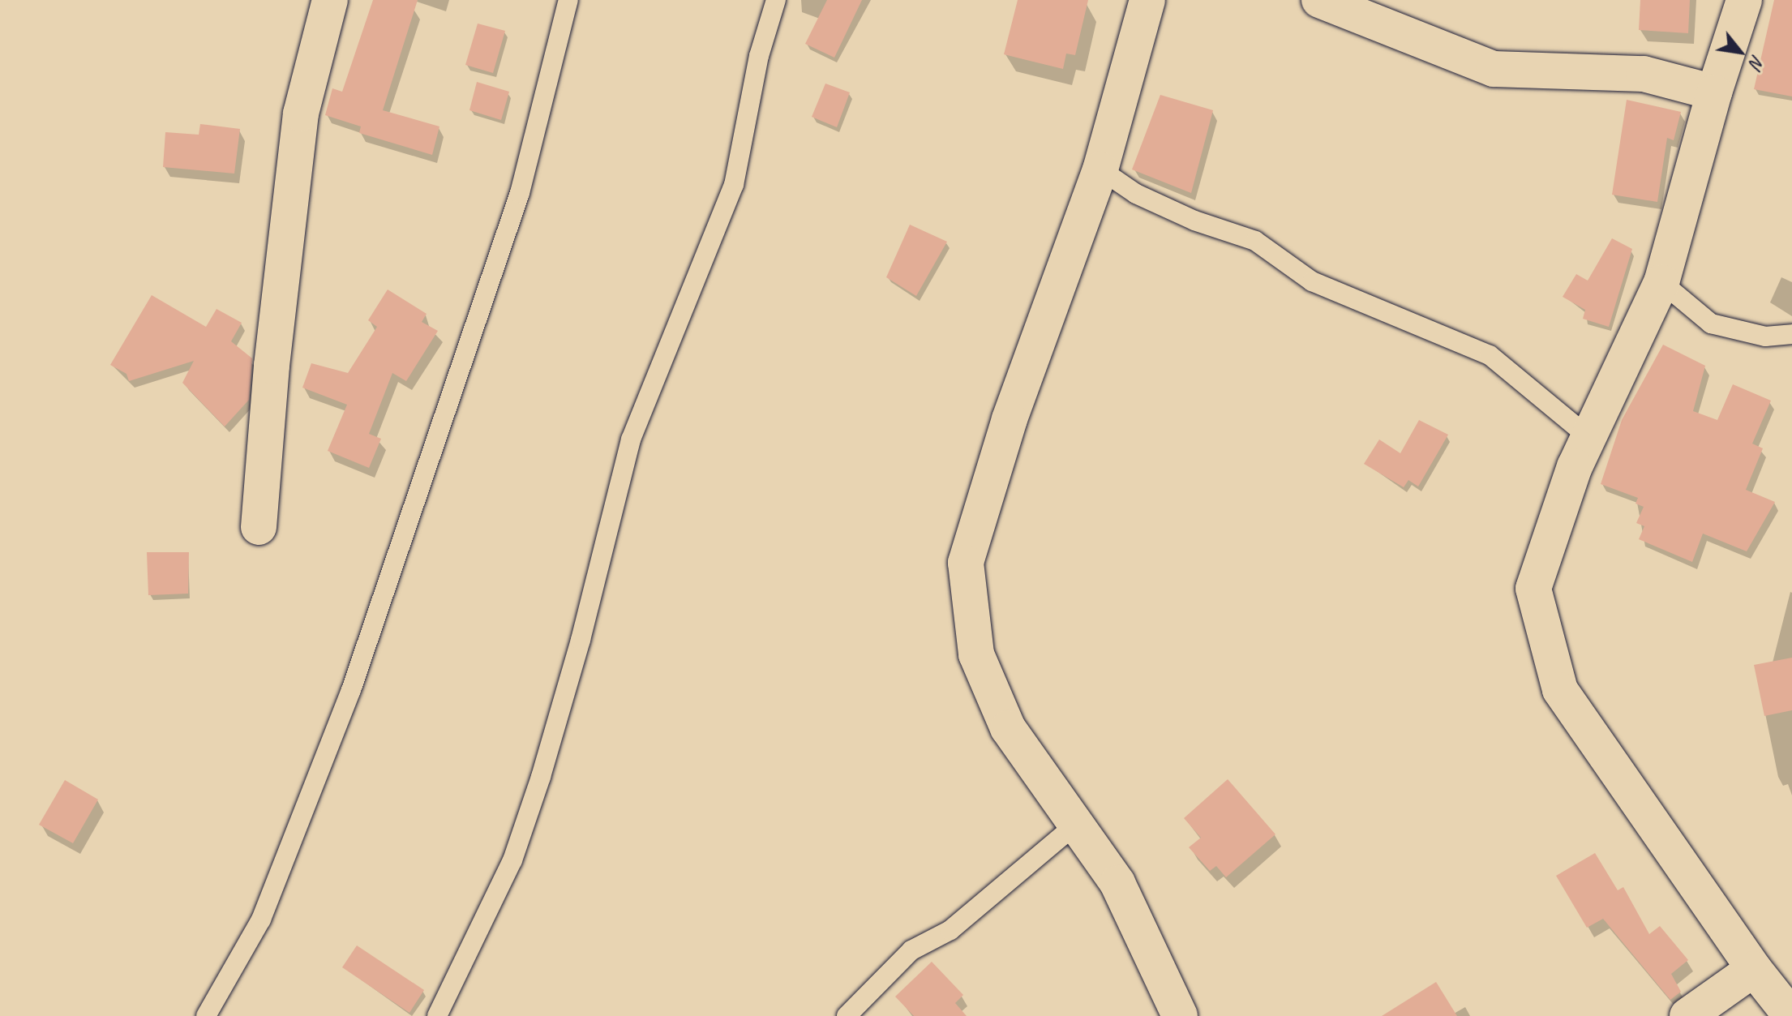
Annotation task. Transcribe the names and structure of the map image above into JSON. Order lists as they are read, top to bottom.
{
  "north": "bottom right"
}
